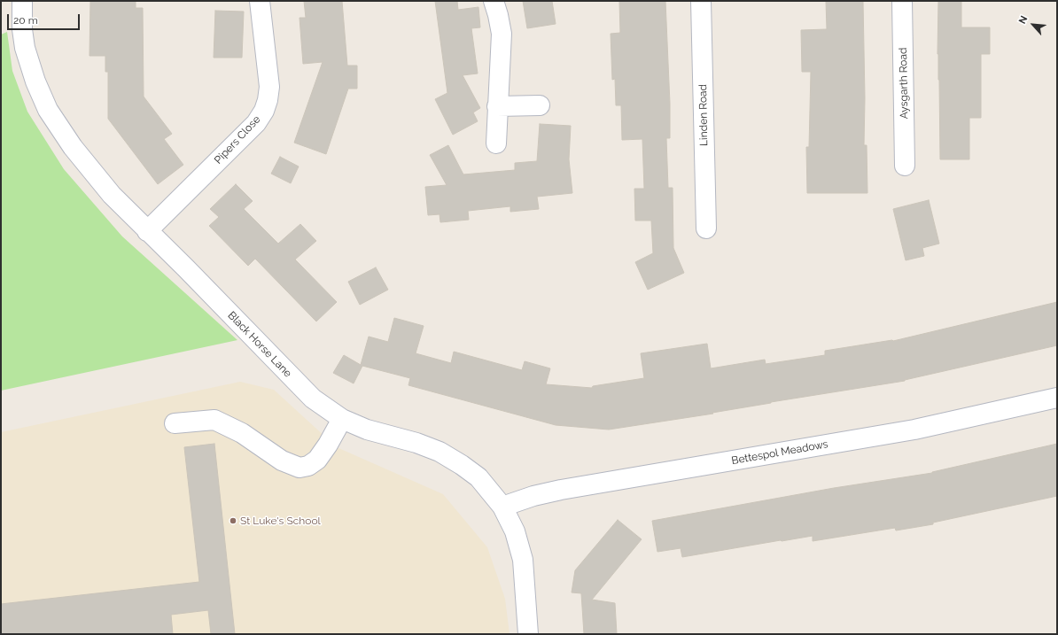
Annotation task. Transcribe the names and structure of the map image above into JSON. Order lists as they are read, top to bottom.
{
  "streets": {
    "street": [
      "Aysgarth Road",
      "Linden Road",
      "Pipers Close",
      "Black Horse Lane",
      "Bettespol Meadows"
    ]
  },
  "crossings": [
    ["Pipers Close", "Black Horse Lane"],
    ["Black Horse Lane", "Bettespol Meadows"]
  ],
  "places": ["St Luke's School"],
  "scale_bar": "20 m",
  "north": "top left"
}
